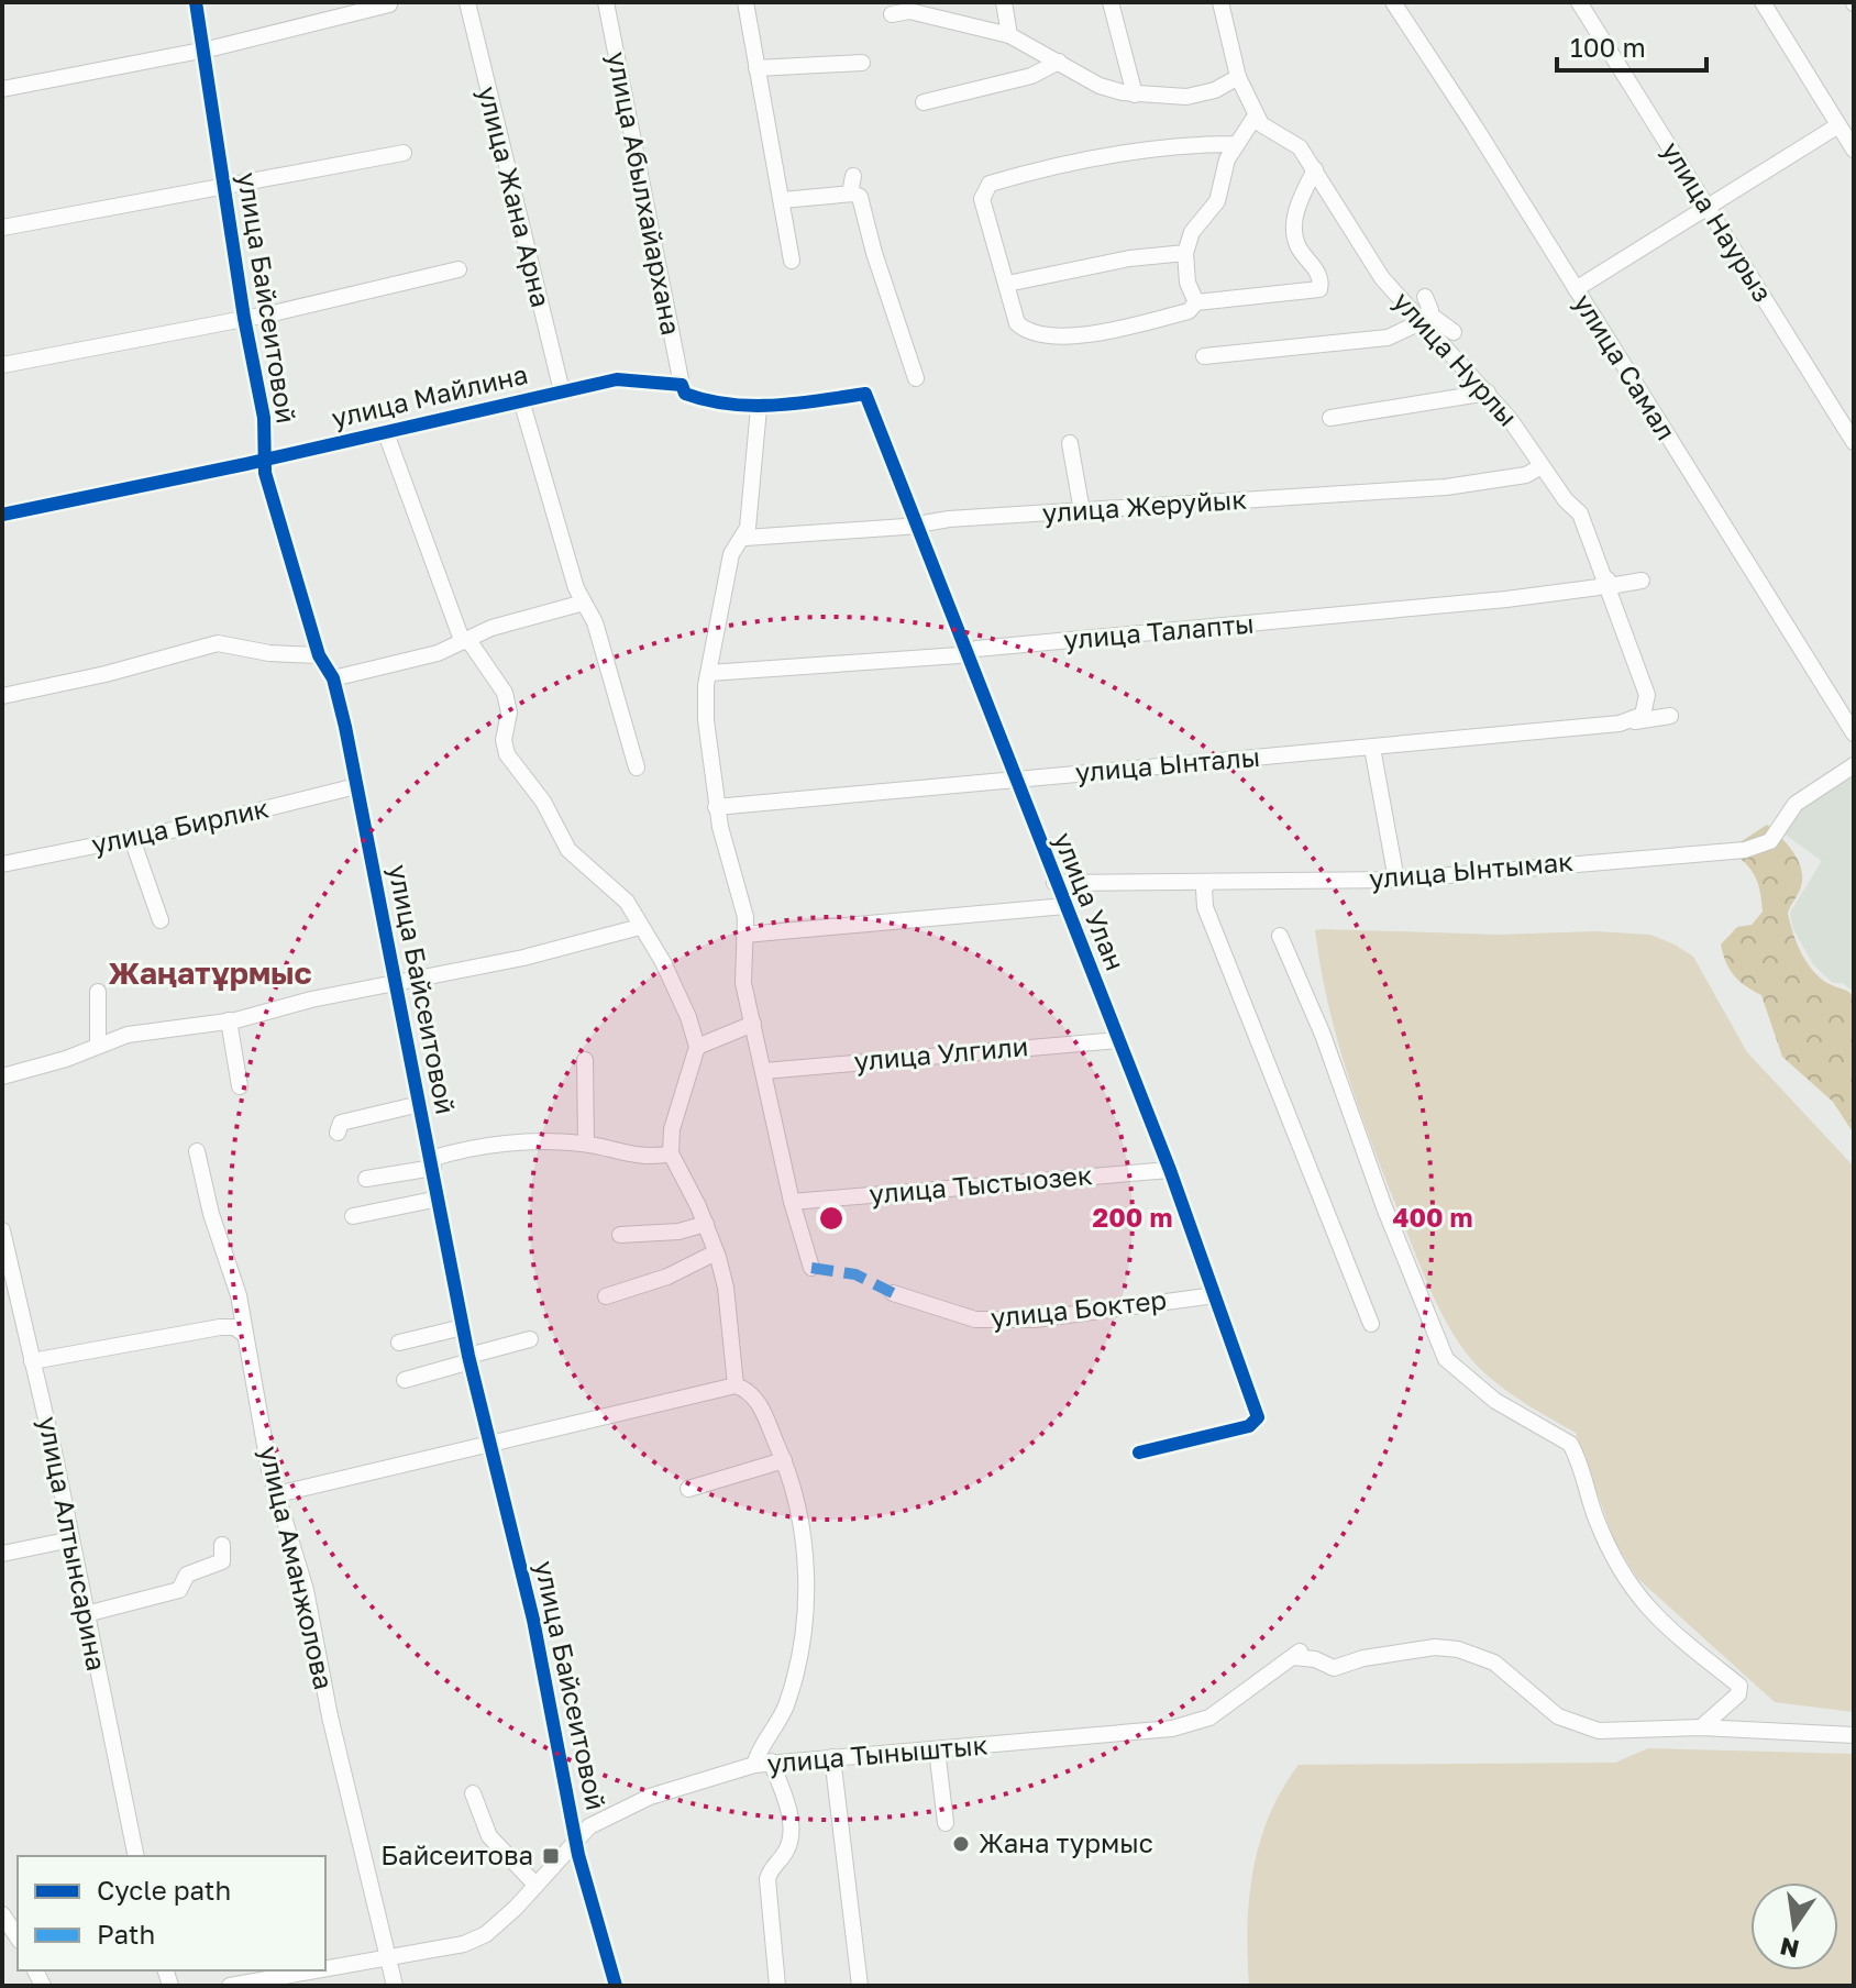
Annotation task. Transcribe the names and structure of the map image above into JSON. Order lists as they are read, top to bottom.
{
  "streets": {
    "street": [
      "улица Абылхайархана",
      "улица Жана Арна",
      "улица Наурыз",
      "улица Байсеитовой",
      "улица Нурлы",
      "улица Самал",
      "улица Майлина",
      "улица Жеруйык",
      "улица Талапты",
      "улица Ынталы",
      "улица Бирлик",
      "улица Ынтымак",
      "улица Улан",
      "улица Улгили",
      "улица Тыстыозек",
      "улица Боктер",
      "улица Алтынсарина",
      "улица Аманжолова",
      "улица Тыныштык"
    ]
  },
  "crossings": [
    ["улица Абылхайархана", "улица Майлина"],
    ["улица Жана Арна", "улица Майлина"],
    ["улица Байсеитовой", "улица Майлина"],
    ["улица Байсеитовой", "улица Бирлик"],
    ["улица Байсеитовой", "улица Тыныштык"],
    ["улица Нурлы", "улица Жеруйык"],
    ["улица Нурлы", "улица Талапты"],
    ["улица Нурлы", "улица Ынталы"],
    ["улица Майлина", "улица Улан"],
    ["улица Жеруйык", "улица Улан"],
    ["улица Талапты", "улица Улан"],
    ["улица Ынталы", "улица Улан"],
    ["улица Ынтымак", "улица Улан"],
    ["улица Улан", "улица Улгили"],
    ["улица Улан", "улица Тыстыозек"],
    ["улица Улан", "улица Боктер"],
    ["улица Аманжолова", "улица Тыныштык"]
  ],
  "districts": ["Жаңатұрмыс"],
  "places": {
    "other": ["Жана турмыс"],
    "transit": ["Байсеитова"]
  },
  "legend": ["Cycle path", "Path"],
  "scale_bar": "100 m",
  "north": "bottom",
  "rings": ["200 m", "400 m"]
}
